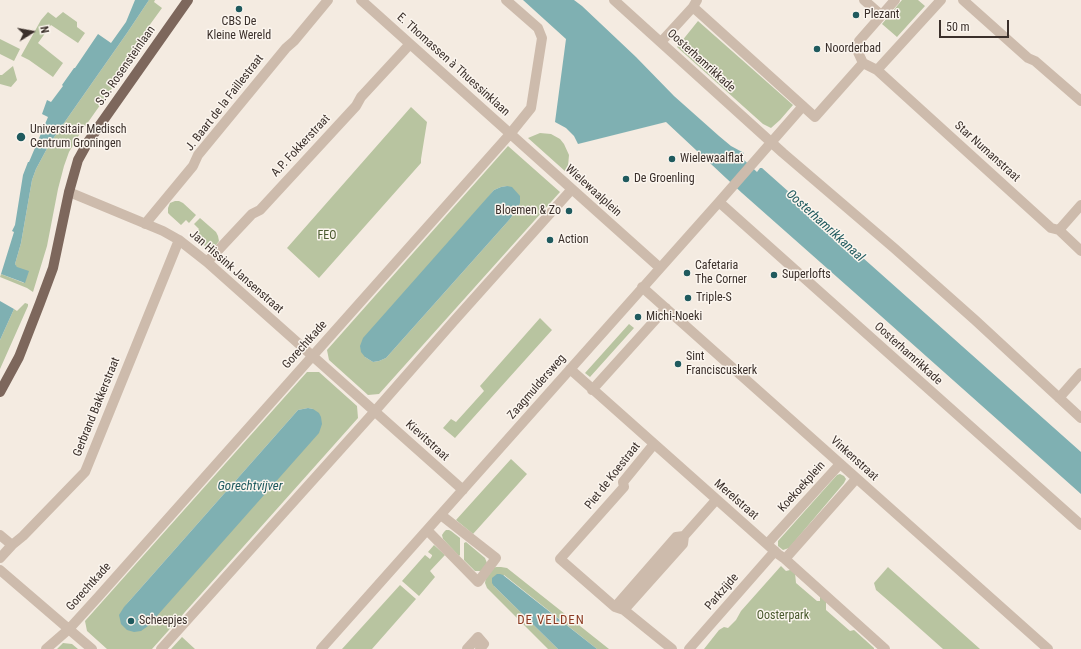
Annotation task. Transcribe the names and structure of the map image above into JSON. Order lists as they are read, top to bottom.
{
  "streets": {
    "main road": ["S.S. Rosensteinlaan"],
    "street": [
      "Oosterhamrikkade",
      "E. Thomassen à Thuessinklaan",
      "J. Baart de la Faillestraat",
      "A.P. Fokkerstraat",
      "Star Numanstraat",
      "Wielewaalplein",
      "Jan Hissink Jansenstraat",
      "Gorechtkade",
      "Zaagmuldersweg",
      "Gerbrand Bakkerstraat",
      "Kievitstraat",
      "Vinkenstraat",
      "Piet de Koestraat",
      "Koekoekplein",
      "Merelstraat",
      "Parkzijde"
    ]
  },
  "crossings": [
    ["Oosterhamrikkade", "Zaagmuldersweg"],
    ["E. Thomassen à Thuessinklaan", "A.P. Fokkerstraat"],
    ["E. Thomassen à Thuessinklaan", "Wielewaalplein"],
    ["E. Thomassen à Thuessinklaan", "Gorechtkade"],
    ["S.S. Rosensteinlaan", "Jan Hissink Jansenstraat"],
    ["J. Baart de la Faillestraat", "Jan Hissink Jansenstraat"],
    ["A.P. Fokkerstraat", "Jan Hissink Jansenstraat"],
    ["Wielewaalplein", "Gorechtkade"],
    ["Wielewaalplein", "Zaagmuldersweg"],
    ["Jan Hissink Jansenstraat", "Gorechtkade"],
    ["Jan Hissink Jansenstraat", "Gerbrand Bakkerstraat"],
    ["Jan Hissink Jansenstraat", "Kievitstraat"],
    ["Zaagmuldersweg", "Kievitstraat"],
    ["Zaagmuldersweg", "Vinkenstraat"],
    ["Zaagmuldersweg", "Merelstraat"],
    ["Vinkenstraat", "Koekoekplein"],
    ["Piet de Koestraat", "Merelstraat"],
    ["Koekoekplein", "Merelstraat"],
    ["Koekoekplein", "Parkzijde"],
    ["Merelstraat", "Parkzijde"]
  ],
  "districts": ["DE VELDEN"],
  "water": ["Oosterhamrikkanaal", "Gorechtvijver"],
  "parks": ["FEO", "Oosterpark"],
  "places": [
    "CBS De Kleine Wereld",
    "Plezant",
    "Noorderbad",
    "Universitair Medisch Centrum Groningen",
    "Wielewaalflat",
    "De Groenling",
    "Bloemen & Zo",
    "Action",
    "Cafetaria The Corner",
    "Superlofts",
    "Triple-S",
    "Michi-Noeki",
    "Sint Franciscuskerk",
    "Scheepjes"
  ],
  "scale_bar": "50 m",
  "north": "right"
}
